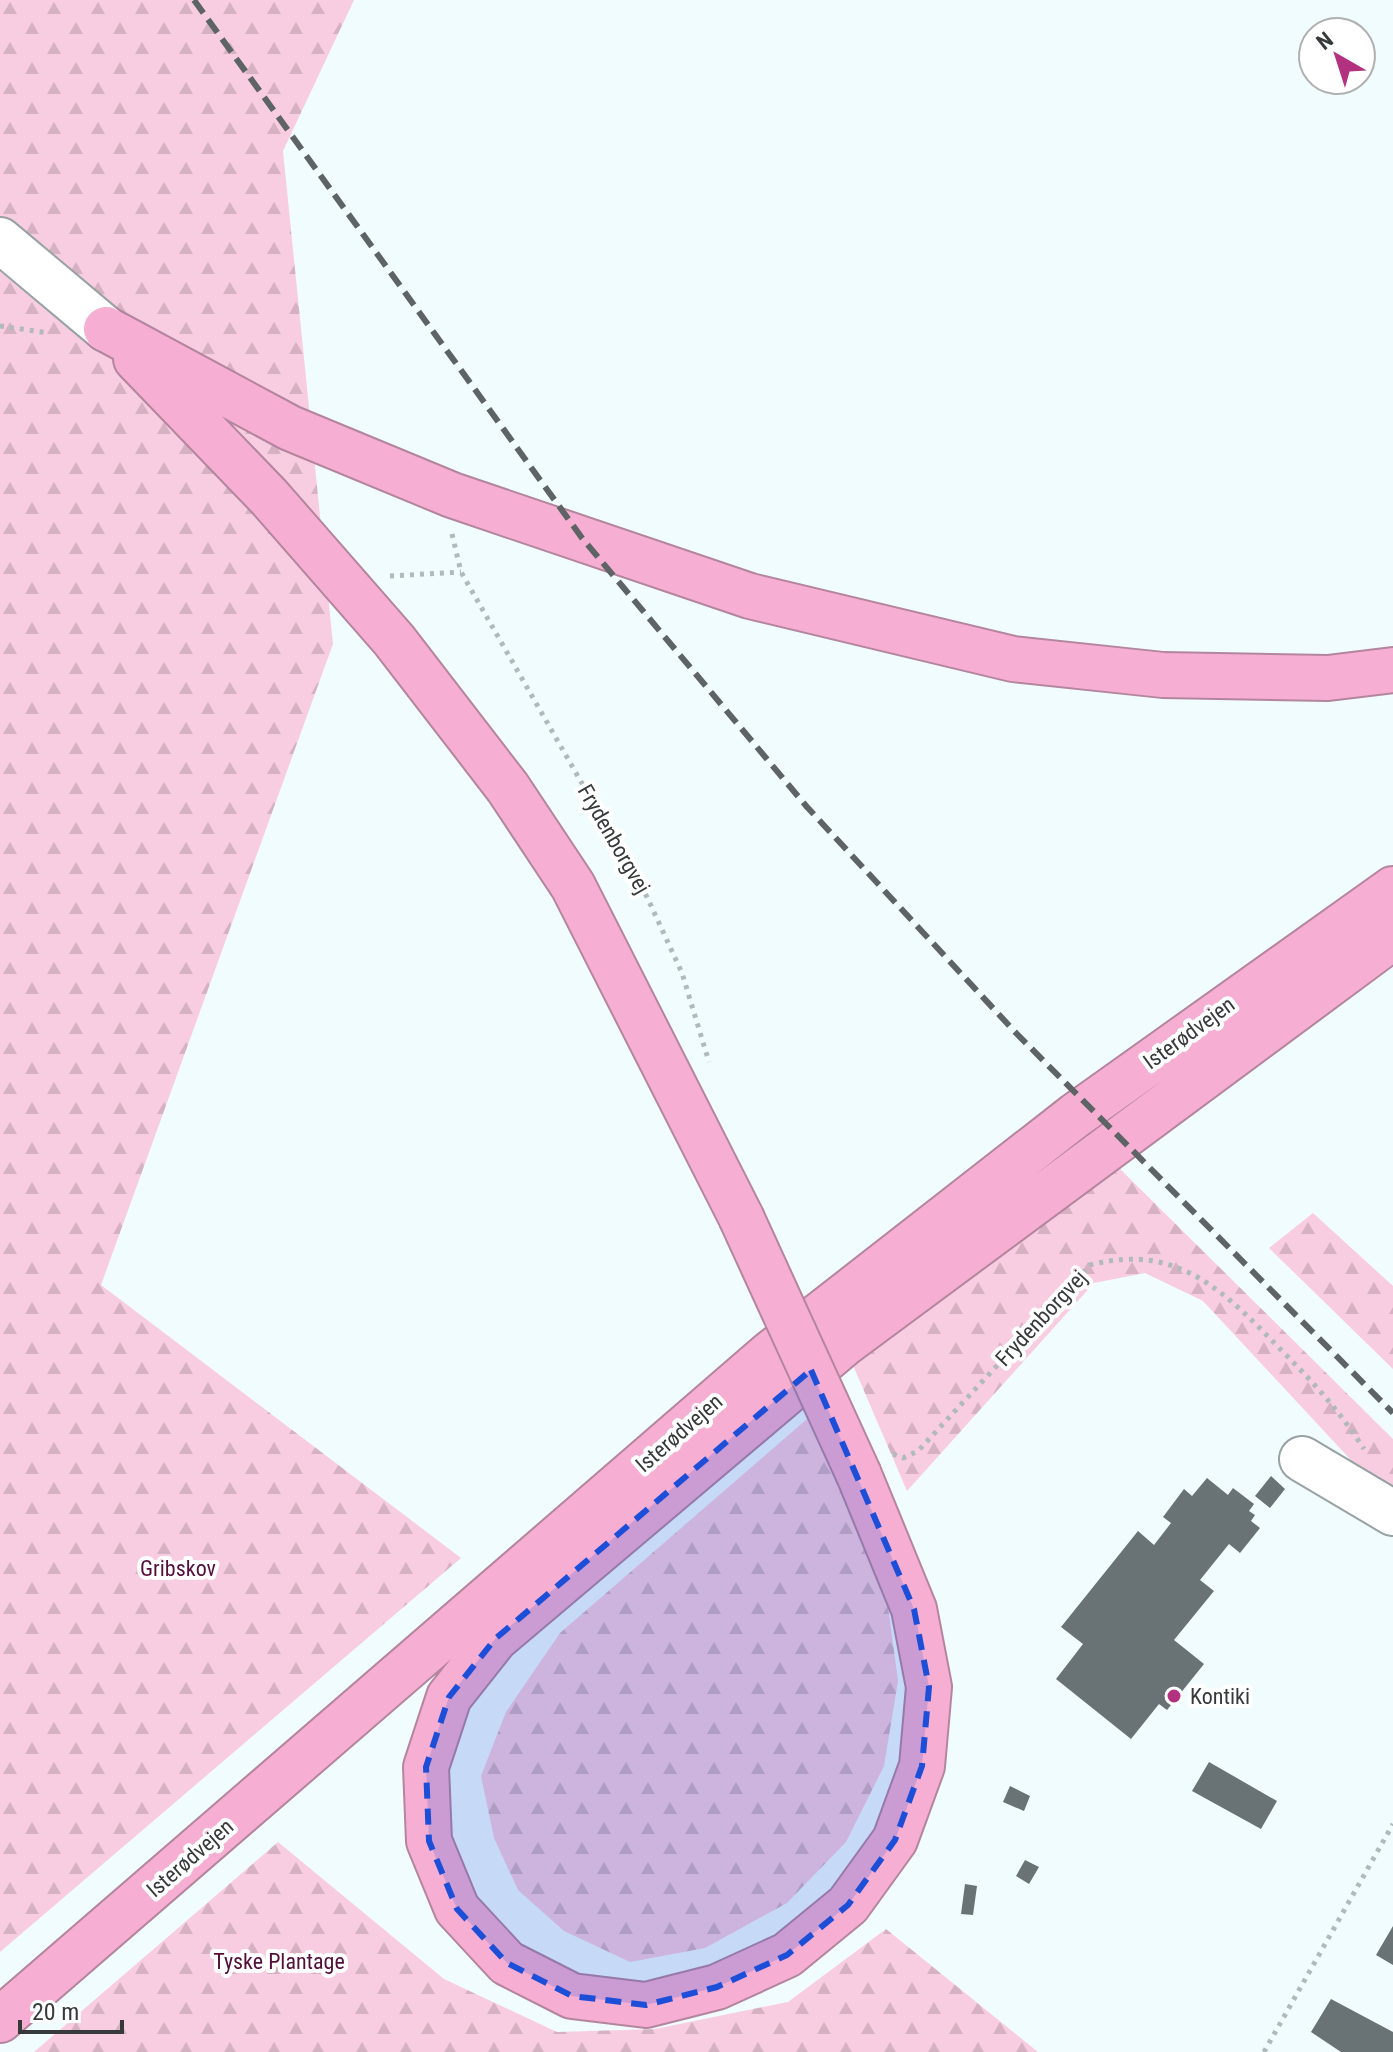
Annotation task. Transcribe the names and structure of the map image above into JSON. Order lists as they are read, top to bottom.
{
  "streets": {
    "highway": ["Isterødvejen"],
    "path": ["Frydenborgvej"]
  },
  "parks": ["Gribskov", "Tyske Plantage"],
  "places": ["Kontiki"],
  "scale_bar": "20 m",
  "north": "top left"
}
